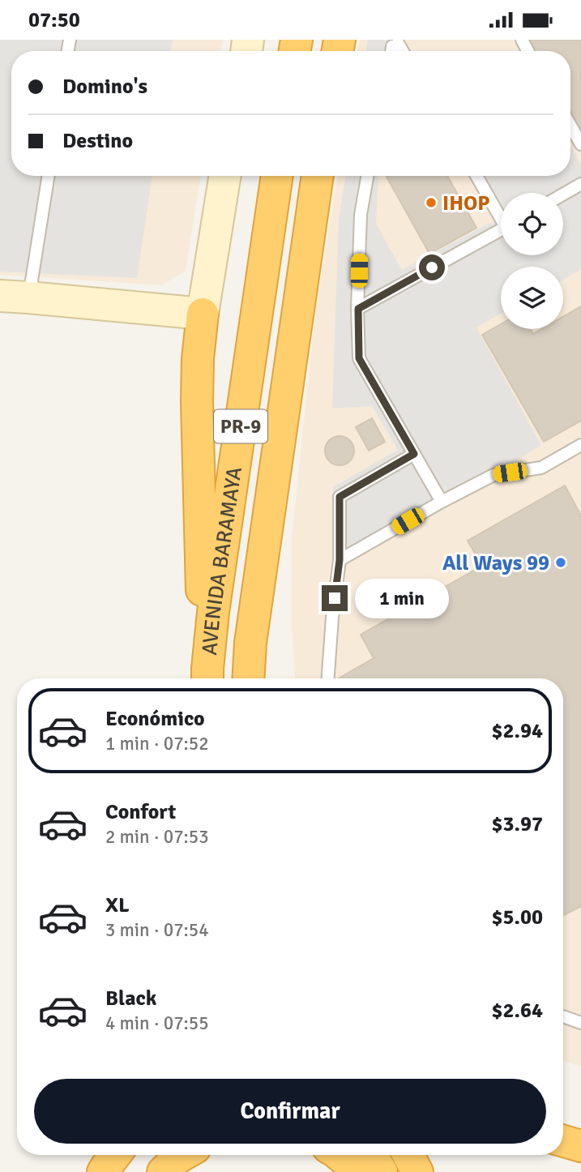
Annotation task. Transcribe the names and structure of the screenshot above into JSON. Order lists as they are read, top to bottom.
{
  "streets": {
    "highway": ["PR-9", "AVENIDA BARAMAYA"]
  },
  "places": ["IHOP", "All Ways 99"],
  "page": {
    "status": "07:50",
    "banner": ["Domino's", "Destino"],
    "bubble": "1 min",
    "list": [
      {
        "name": "Económico",
        "note": "1 min · 07:52",
        "value": "$2.94"
      },
      {
        "name": "Confort",
        "note": "2 min · 07:53",
        "value": "$3.97"
      },
      {
        "name": "XL",
        "note": "3 min · 07:54",
        "value": "$5.00"
      },
      {
        "name": "Black",
        "note": "4 min · 07:55",
        "value": "$2.64"
      }
    ],
    "buttons": "Confirmar"
  }
}
